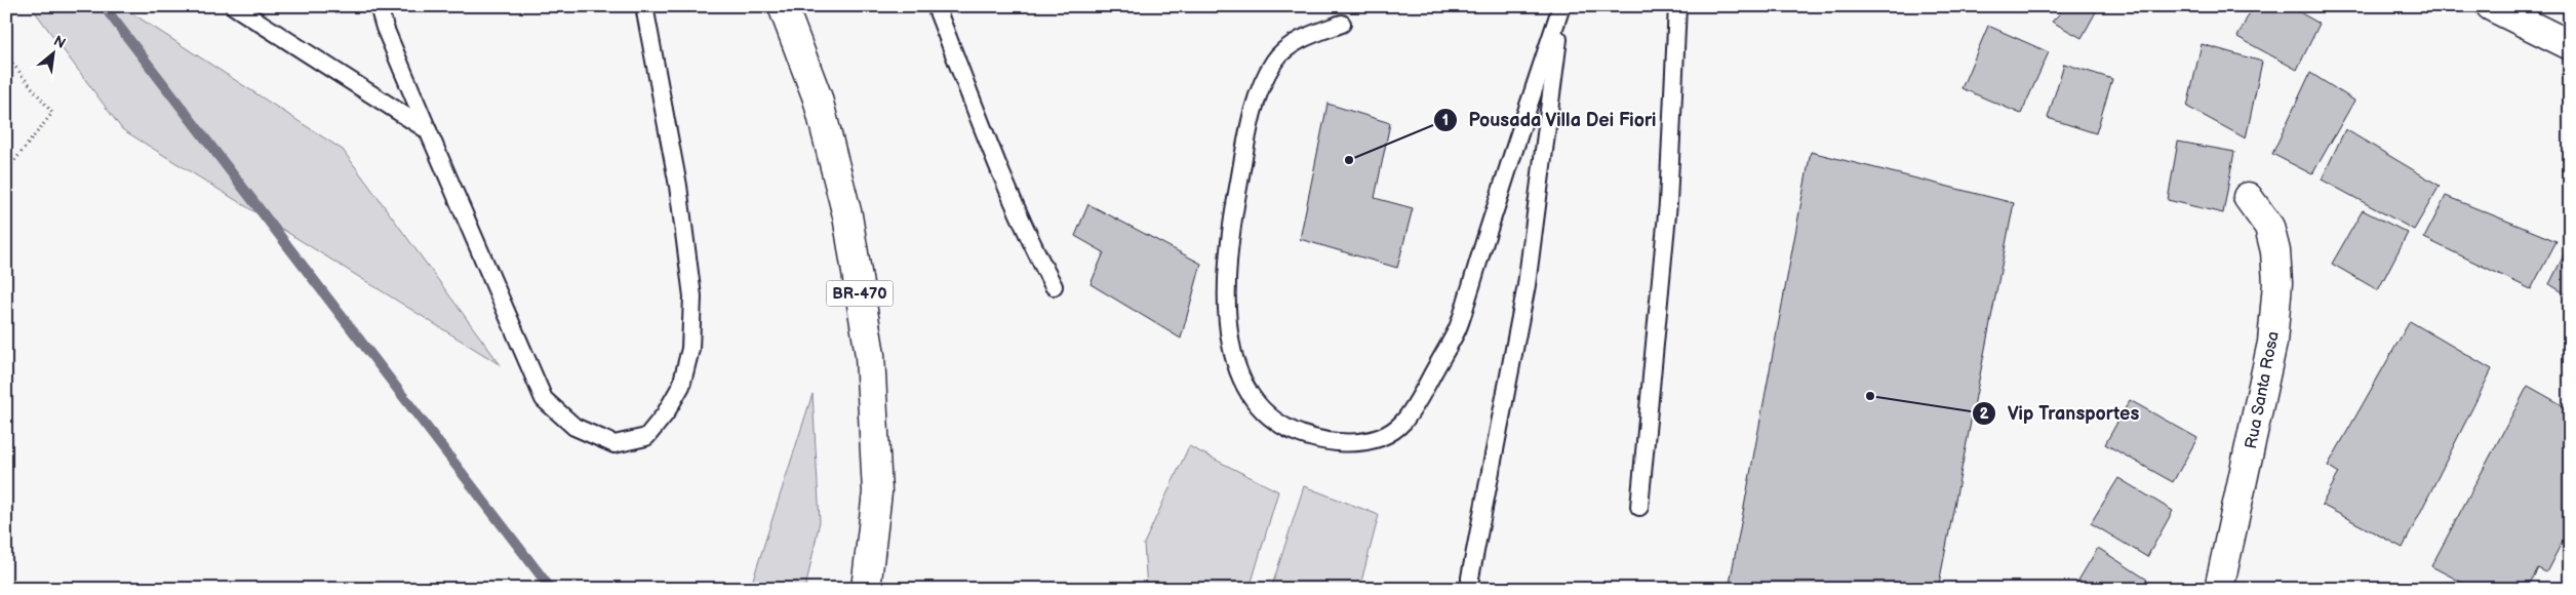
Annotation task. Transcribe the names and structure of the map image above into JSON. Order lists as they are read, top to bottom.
{
  "streets": {
    "main road": ["BR-470", "Rua Santa Rosa"]
  },
  "places": ["Pousada Villa Dei Fiori", "Vip Transportes"],
  "north": "top right"
}
